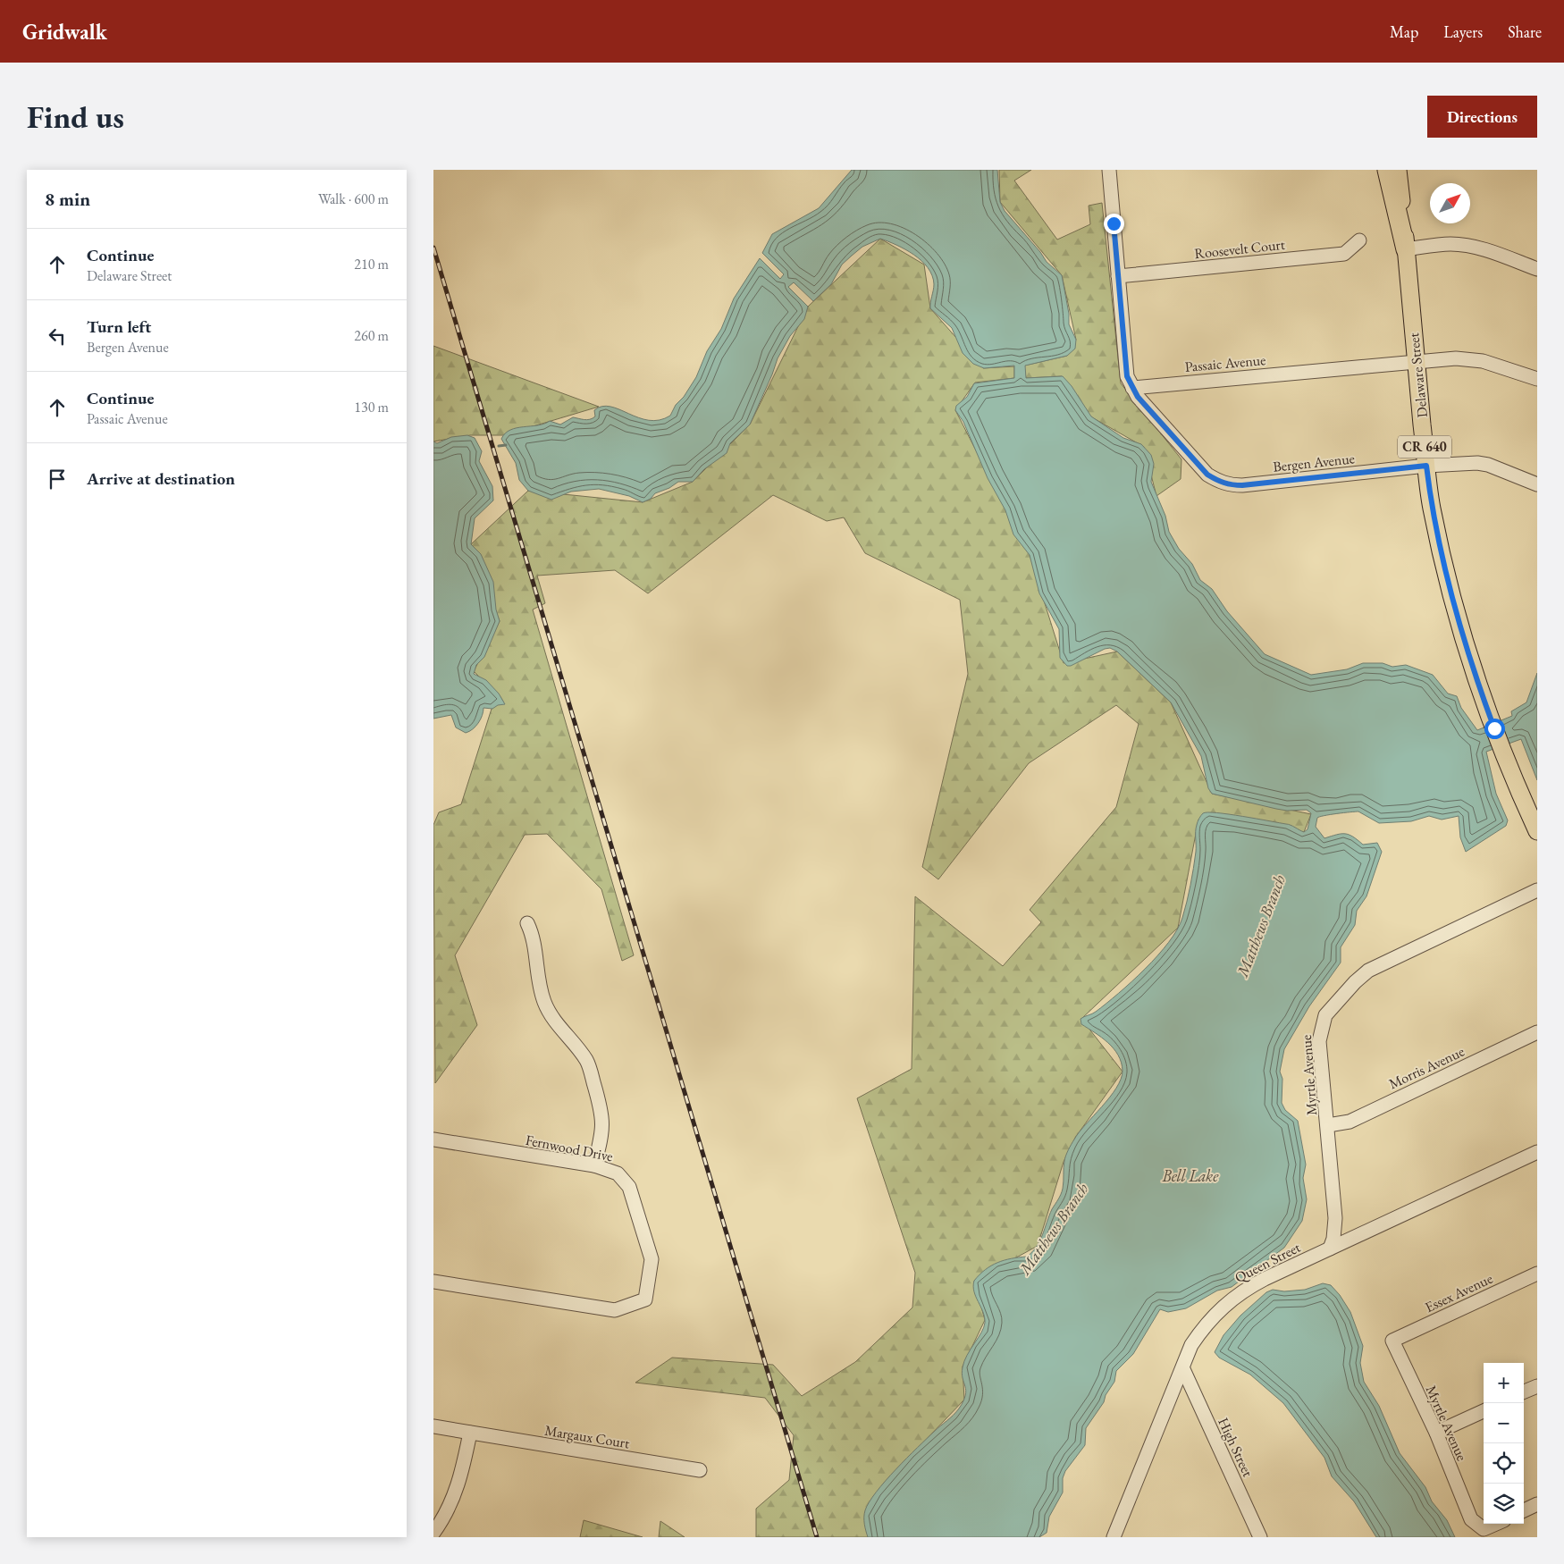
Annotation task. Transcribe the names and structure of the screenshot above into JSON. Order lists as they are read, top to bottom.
{
  "streets": {
    "main road": ["Delaware Street", "CR 640"],
    "street": [
      "Roosevelt Court",
      "Passaic Avenue",
      "Bergen Avenue",
      "Morris Avenue",
      "Myrtle Avenue",
      "Fernwood Drive",
      "Queen Street",
      "Essex Avenue",
      "Margaux Court",
      "High Street"
    ]
  },
  "crossings": [
    ["Passaic Avenue", "Delaware Street"],
    ["Passaic Avenue", "Bergen Avenue"],
    ["Delaware Street", "Bergen Avenue"],
    ["Morris Avenue", "Myrtle Avenue"],
    ["Myrtle Avenue", "Queen Street"],
    ["Myrtle Avenue", "Essex Avenue"],
    ["Queen Street", "High Street"]
  ],
  "water": ["Matthews Branch", "Bell Lake"],
  "north": "top right",
  "page": {
    "header": "Gridwalk",
    "nav": ["Map", "Layers", "Share"],
    "buttons": "Directions",
    "title": "Find us",
    "heading": ["8 min", "Walk · 600 m"],
    "list": [
      ["Continue", "Delaware Street", "210 m"],
      ["Turn left", "Bergen Avenue", "260 m"],
      ["Continue", "Passaic Avenue", "130 m"],
      "Arrive at destination"
    ],
    "map_buttons": ["+", "−"]
  }
}
